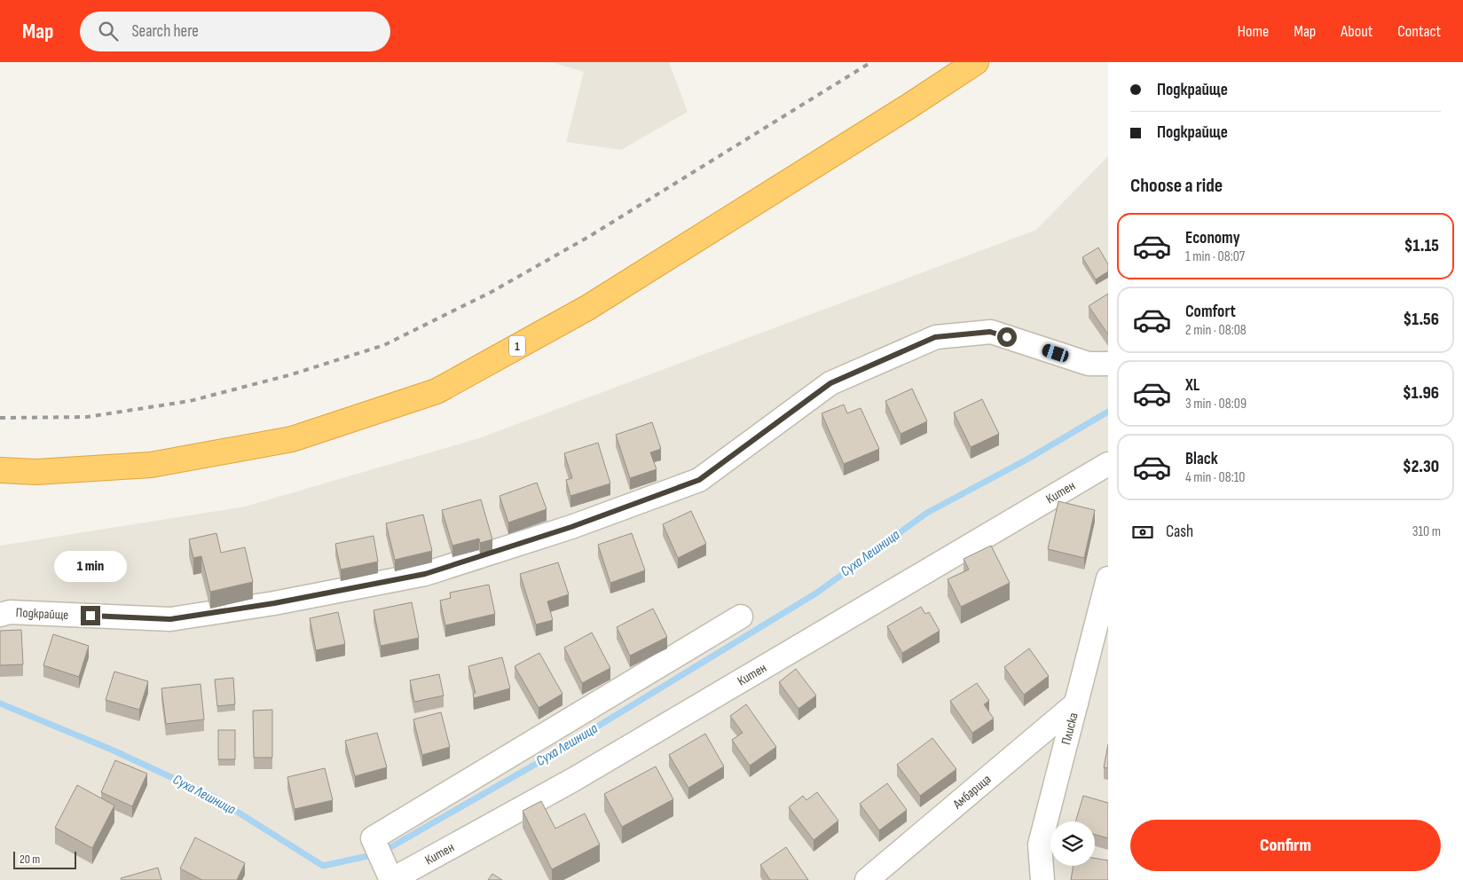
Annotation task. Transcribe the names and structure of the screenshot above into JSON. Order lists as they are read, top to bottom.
{
  "streets": {
    "highway": ["1"],
    "street": [
      "Китен",
      "Подкрайще",
      "Плиска",
      "Амбарица"
    ]
  },
  "crossings": [
    ["Плиска", "Амбарица"]
  ],
  "water": ["Суха Лешница"],
  "scale_bar": "20 m",
  "page": {
    "header": "Map",
    "search": "Search here",
    "nav": [
      "Home",
      "Map",
      "About",
      "Contact"
    ],
    "banner": ["Подкрайще", "Подкрайще"],
    "heading": "Choose a ride",
    "list": [
      {
        "name": "Economy",
        "note": "1 min · 08:07",
        "value": "$1.15"
      },
      {
        "name": "Comfort",
        "note": "2 min · 08:08",
        "value": "$1.56"
      },
      {
        "name": "XL",
        "note": "3 min · 08:09",
        "value": "$1.96"
      },
      {
        "name": "Black",
        "note": "4 min · 08:10",
        "value": "$2.30"
      }
    ],
    "pay": ["Cash", "310 m"],
    "bubble": "1 min",
    "buttons": "Confirm",
    "scale": "20 m"
  }
}
